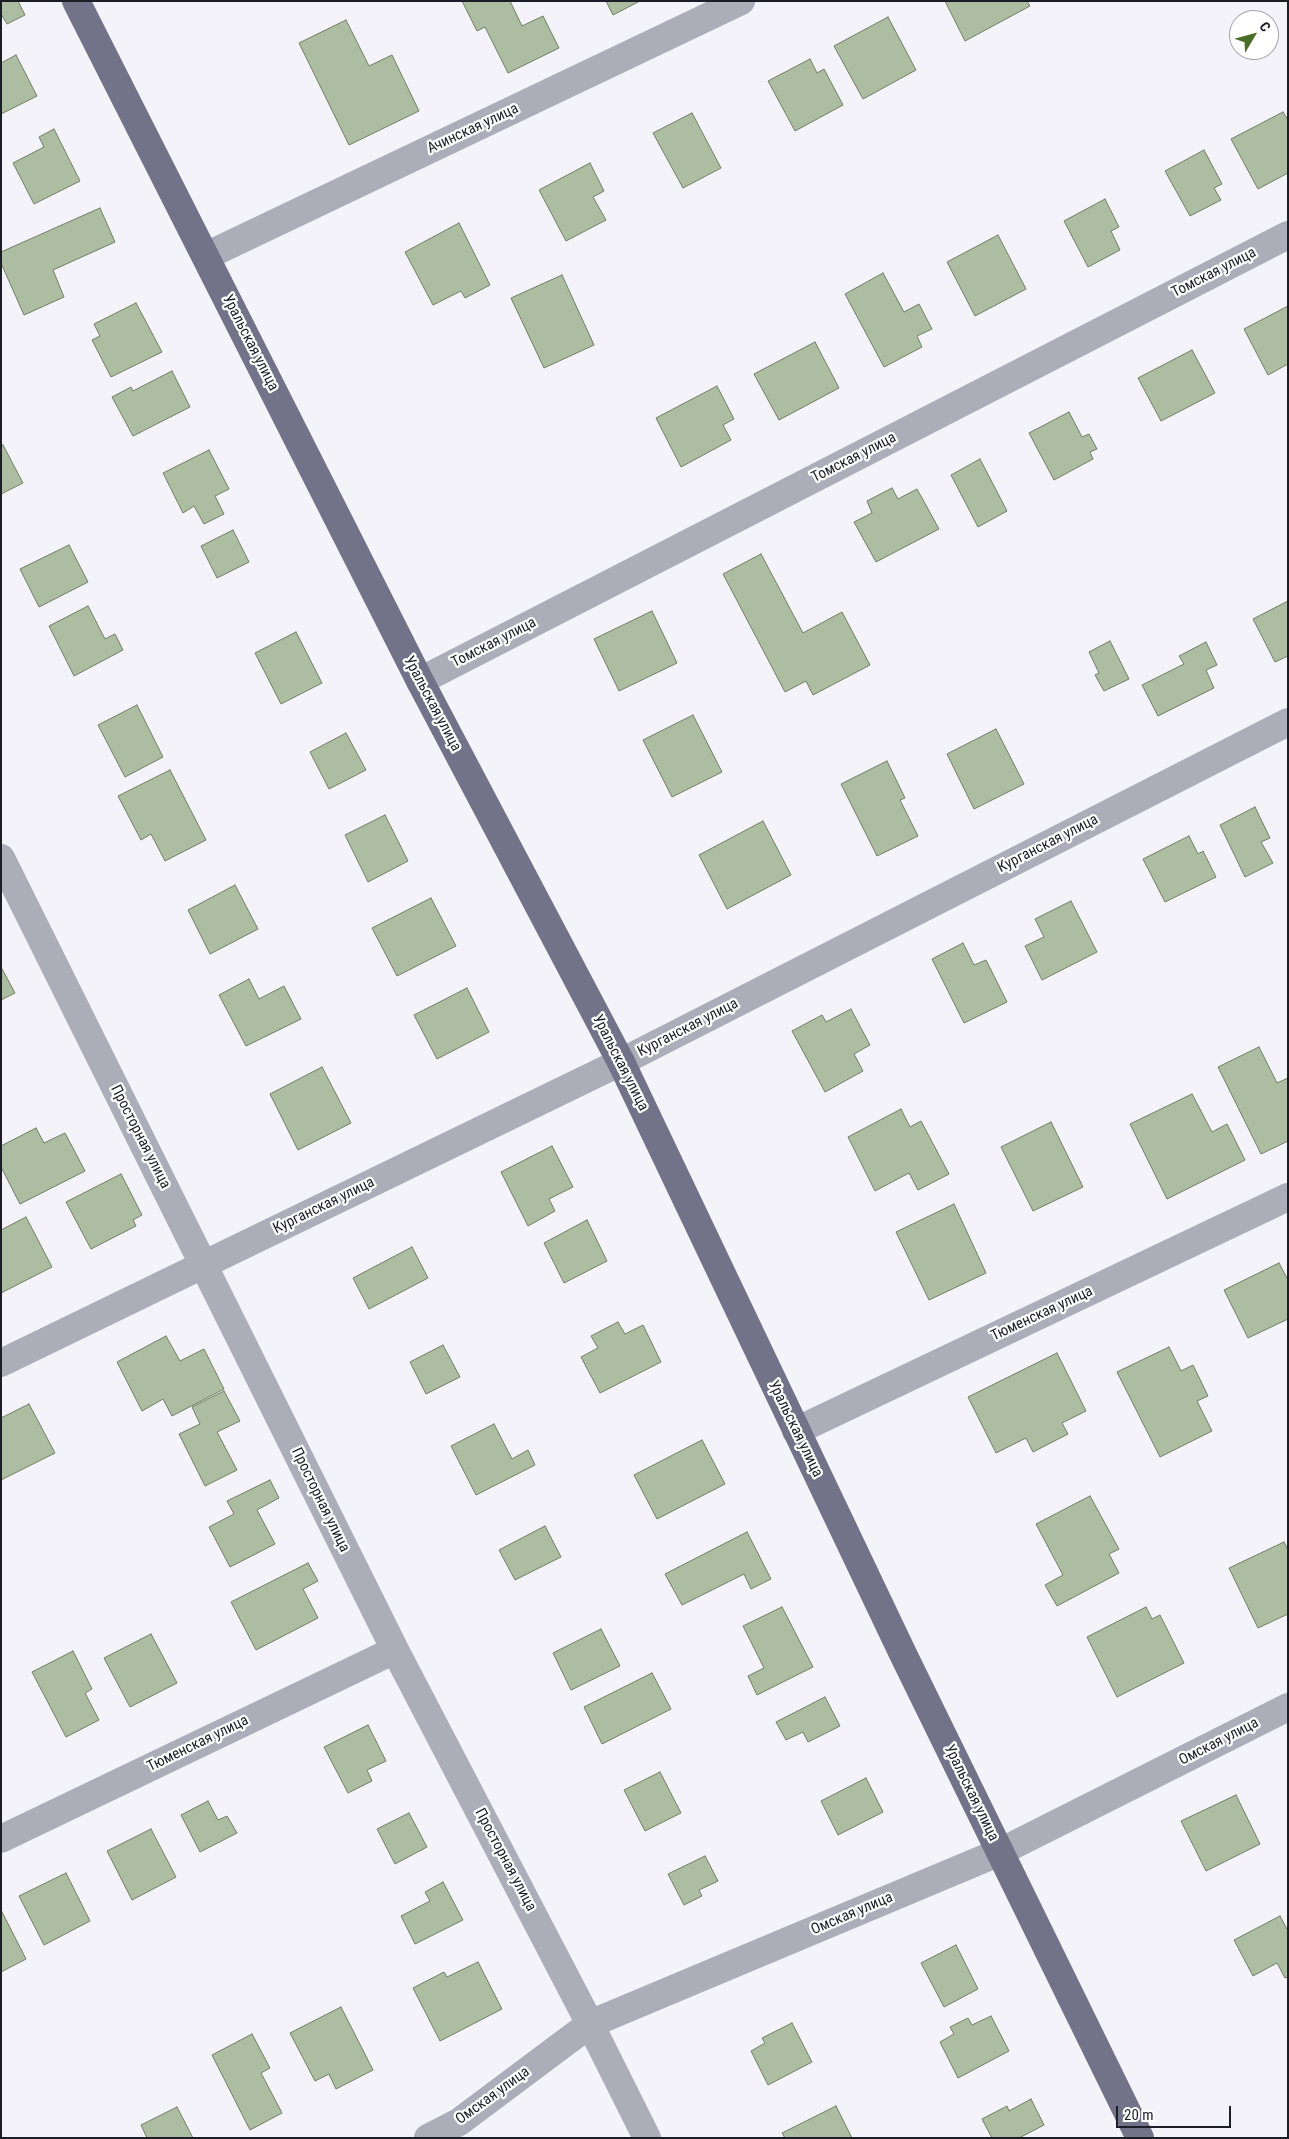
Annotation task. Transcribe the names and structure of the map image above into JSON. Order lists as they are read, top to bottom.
{
  "streets": {
    "main road": ["Уральская улица"],
    "street": [
      "Ачинская улица",
      "Томская улица",
      "Курганская улица",
      "Просторная улица",
      "Тюменская улица",
      "Омская улица"
    ]
  },
  "crossings": [
    ["Ачинская улица", "Уральская улица"],
    ["Томская улица", "Уральская улица"],
    ["Уральская улица", "Курганская улица"],
    ["Уральская улица", "Тюменская улица"],
    ["Уральская улица", "Омская улица"],
    ["Курганская улица", "Просторная улица"],
    ["Просторная улица", "Тюменская улица"],
    ["Просторная улица", "Омская улица"]
  ],
  "scale_bar": "20 m",
  "north": "top right"
}
